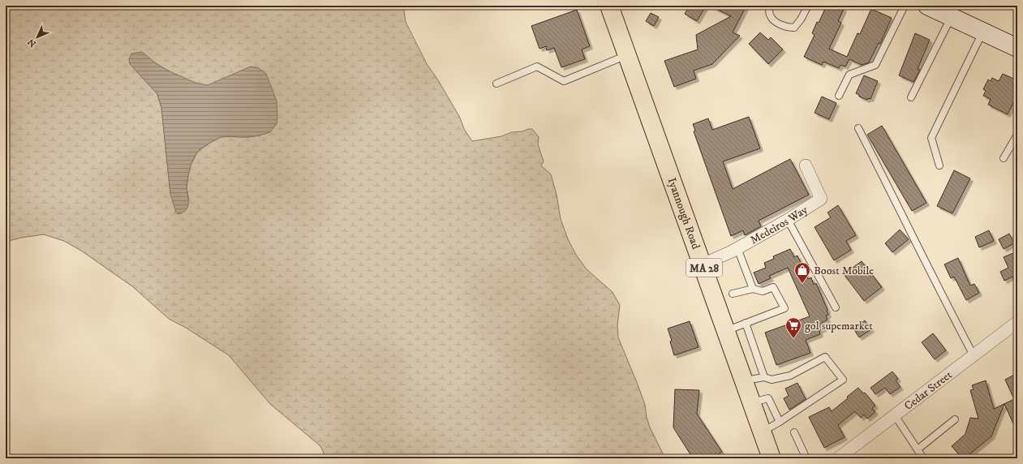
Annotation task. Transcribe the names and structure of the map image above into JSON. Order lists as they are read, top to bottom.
{
  "streets": {
    "main road": ["Iyannough Road", "MA 28"],
    "street": ["Medeiros Way", "Cedar Street"]
  },
  "crossings": [
    ["Iyannough Road", "Medeiros Way"]
  ],
  "places": {
    "shop": ["Boost Mobile"],
    "supermarket": ["gol supemarket"]
  },
  "north": "bottom left"
}
